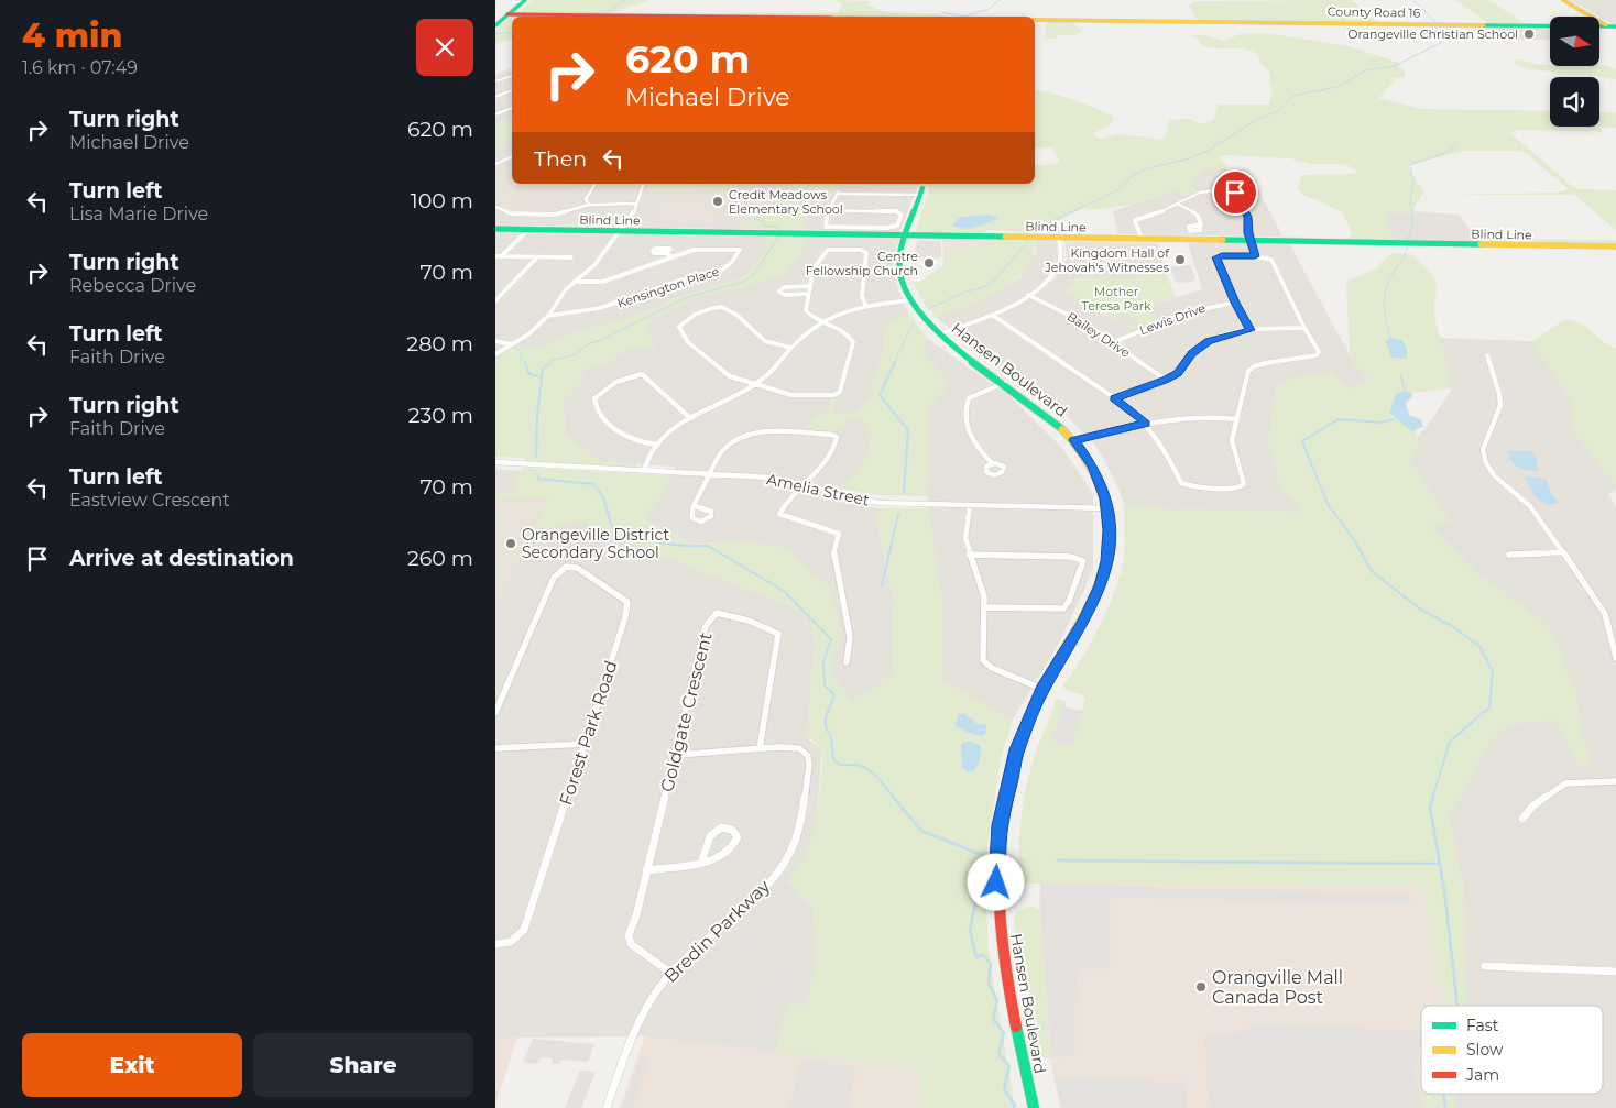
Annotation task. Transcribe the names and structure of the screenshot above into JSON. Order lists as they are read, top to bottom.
{
  "streets": {
    "street": [
      "County Road 16",
      "Blind Line",
      "Kensington Place",
      "Lewis Drive",
      "Bailey Drive",
      "Hansen Boulevard",
      "Amelia Street",
      "Goldgate Crescent",
      "Forest Park Road",
      "Bredin Parkway"
    ]
  },
  "crossings": [
    ["Blind Line", "Hansen Boulevard"],
    ["Lewis Drive", "Bailey Drive"],
    ["Hansen Boulevard", "Amelia Street"],
    ["Goldgate Crescent", "Bredin Parkway"]
  ],
  "parks": ["Mother Teresa Park"],
  "places": [
    "Orangeville Christian School",
    "Credit Meadows Elementary School",
    "Kingdom Hall of Jehovah's Witnesses",
    "Centre Fellowship Church",
    "Orangeville District Secondary School",
    "Orangville Mall Canada Post"
  ],
  "legend": ["Fast", "Slow", "Jam"],
  "north": "right",
  "page": {
    "heading": ["4 min", "1.6 km · 07:49"],
    "turn": ["620 m", "Michael Drive"],
    "list": [
      {
        "name": "Turn right",
        "note": "Michael Drive",
        "value": "620 m"
      },
      {
        "name": "Turn left",
        "note": "Lisa Marie Drive",
        "value": "100 m"
      },
      {
        "name": "Turn right",
        "note": "Rebecca Drive",
        "value": "70 m"
      },
      {
        "name": "Turn left",
        "note": "Faith Drive",
        "value": "280 m"
      },
      {
        "name": "Turn right",
        "note": "Faith Drive",
        "value": "230 m"
      },
      {
        "name": "Turn left",
        "note": "Eastview Crescent",
        "value": "70 m"
      },
      {
        "name": "Arrive at destination",
        "value": "260 m"
      }
    ],
    "then": "Then",
    "buttons": ["Exit", "Share"]
  }
}
